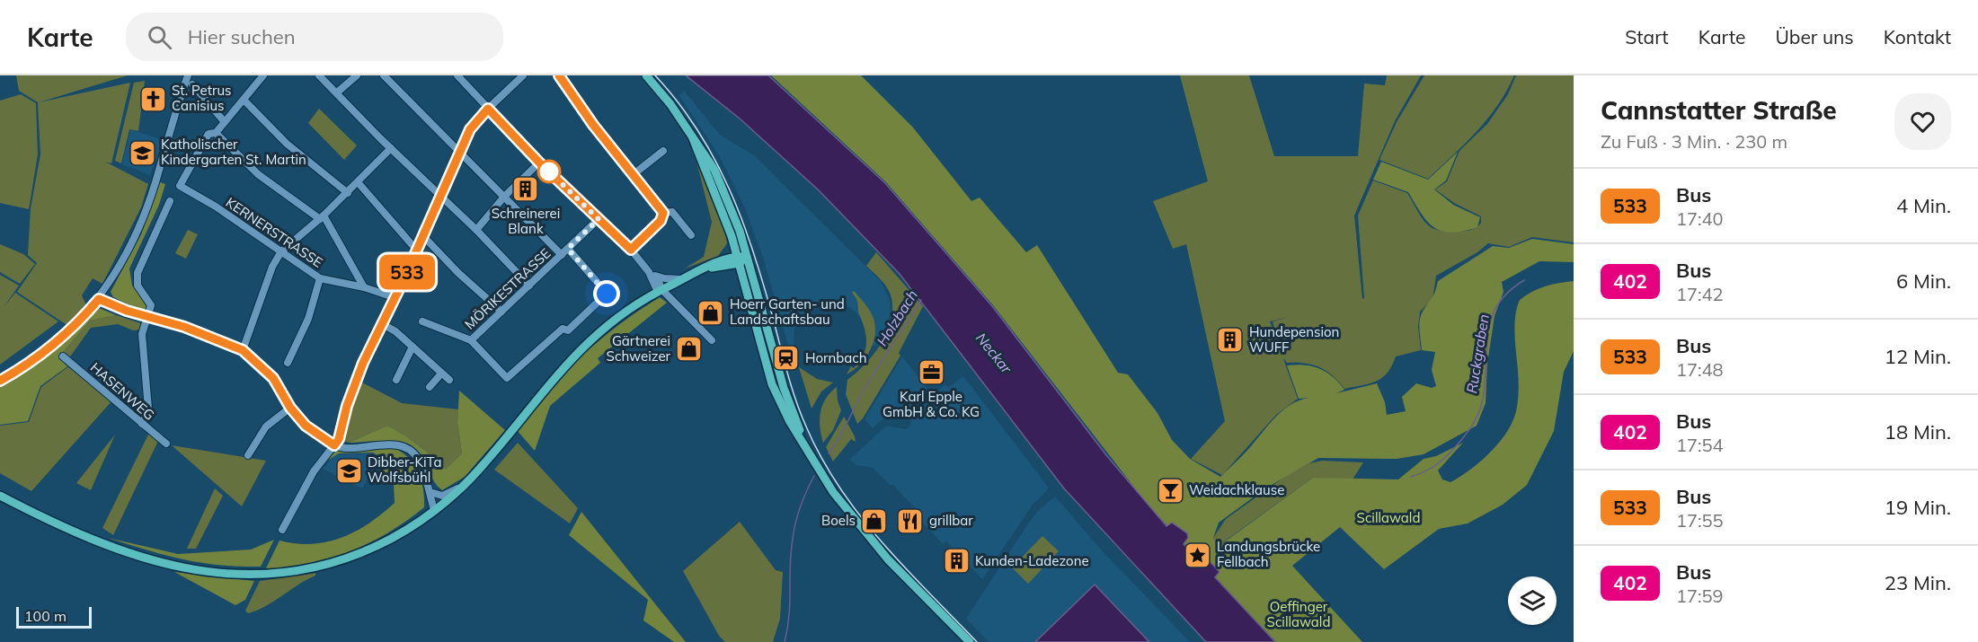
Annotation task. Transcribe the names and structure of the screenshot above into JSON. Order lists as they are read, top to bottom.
{
  "streets": {
    "street": ["KERNERSTRASSE", "MÖRIKESTRASSE", "HASENWEG"]
  },
  "water": ["Holzbach", "Neckar", "Ruckgraben"],
  "parks": ["Scillawald", "Oeffinger Scillawald"],
  "places": {
    "church": ["St. Petrus Canisius"],
    "school or university": ["Katholischer Kindergarten St. Martin", "Dibber-KiTa Wolfsbühl"],
    "building": ["Schreinerei Blank", "Hundepension WUFF", "Kunden-Ladezone"],
    "shop": ["Hoerr Garten- und Landschaftsbau", "Gärtnerei Schweizer", "Boels"],
    "station": ["Hornbach"],
    "office": ["Karl Epple GmbH & Co. KG"],
    "bar": ["Weidachklause"],
    "restaurant": ["grillbar"],
    "place": ["Landungsbrücke Fellbach"]
  },
  "lines": ["bus line 533"],
  "scale_bar": "100 m",
  "page": {
    "header": "Karte",
    "search": "Hier suchen",
    "nav": [
      "Start",
      "Karte",
      "Über uns",
      "Kontakt"
    ],
    "on_map": "533",
    "heading": ["Cannstatter Straße", "Zu Fuß · 3 Min. · 230 m"],
    "list": [
      {
        "mark": "533",
        "name": "Bus",
        "note": "17:40",
        "value": "4 Min."
      },
      {
        "mark": "402",
        "name": "Bus",
        "note": "17:42",
        "value": "6 Min."
      },
      {
        "mark": "533",
        "name": "Bus",
        "note": "17:48",
        "value": "12 Min."
      },
      {
        "mark": "402",
        "name": "Bus",
        "note": "17:54",
        "value": "18 Min."
      },
      {
        "mark": "533",
        "name": "Bus",
        "note": "17:55",
        "value": "19 Min."
      },
      {
        "mark": "402",
        "name": "Bus",
        "note": "17:59",
        "value": "23 Min."
      }
    ],
    "scale": "100 m"
  }
}
